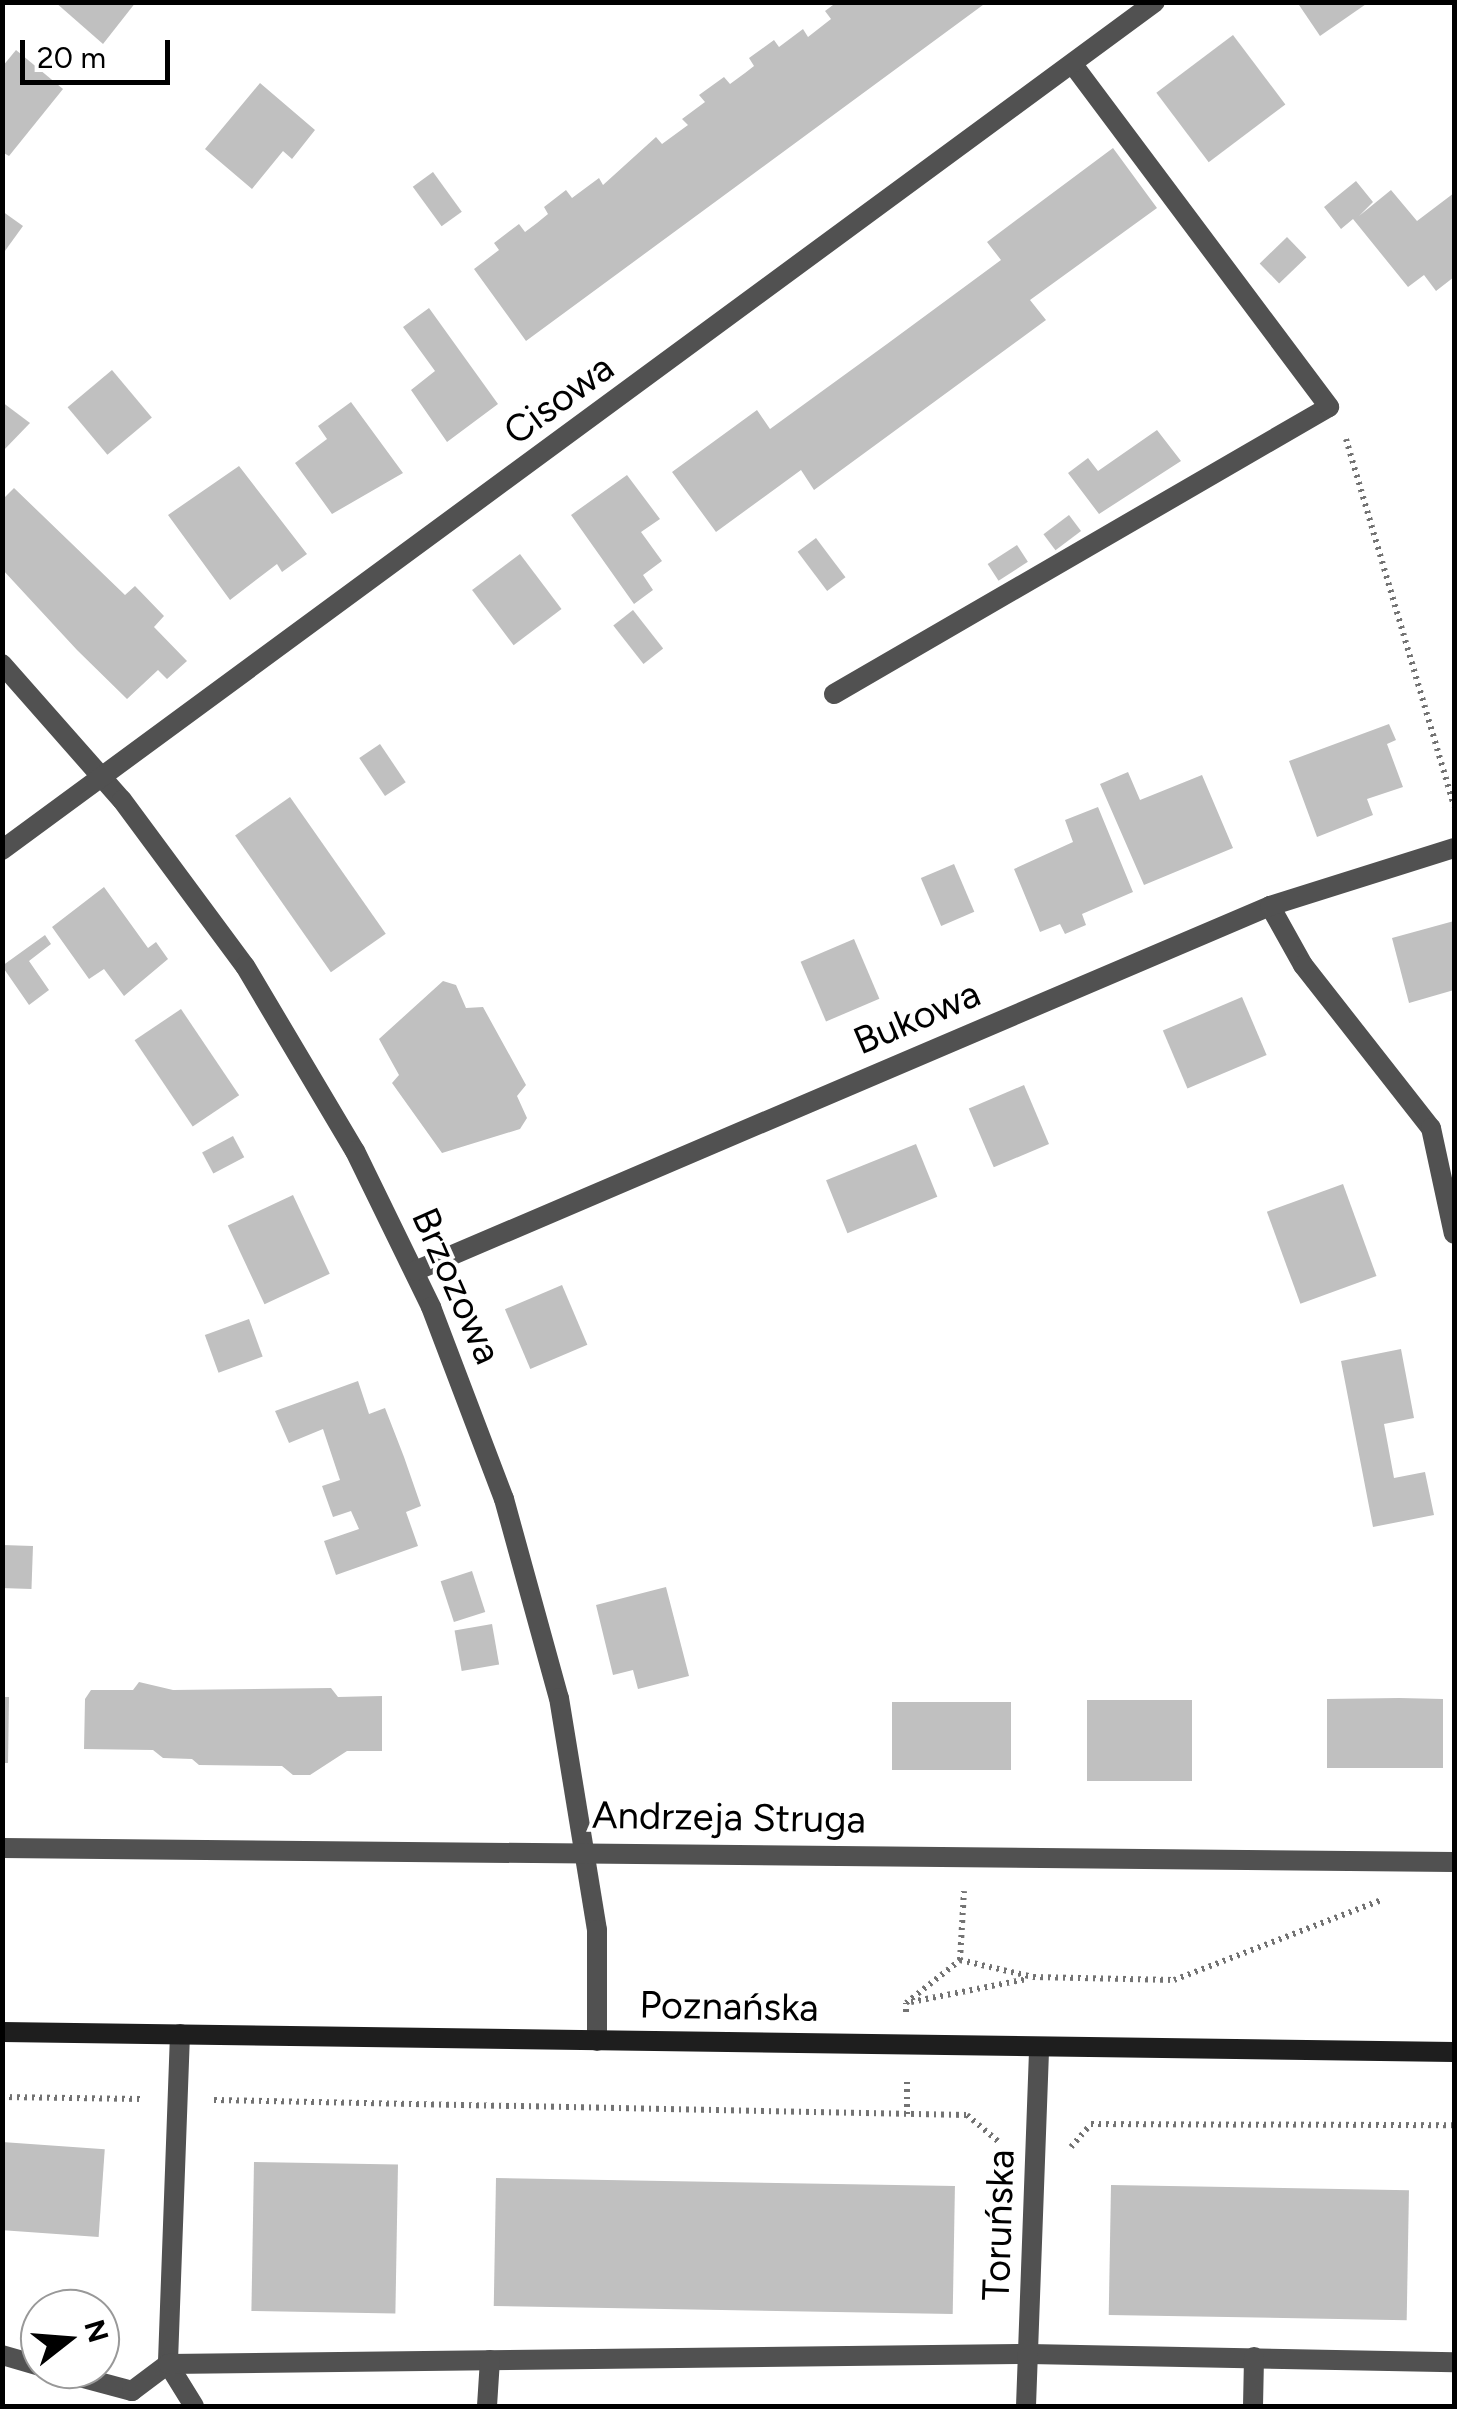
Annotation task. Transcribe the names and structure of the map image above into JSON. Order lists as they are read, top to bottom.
{
  "streets": {
    "main road": ["Poznańska"],
    "street": [
      "Cisowa",
      "Bukowa",
      "Brzozowa",
      "Andrzeja Struga",
      "Toruńska"
    ]
  },
  "crossings": [
    ["Cisowa", "Brzozowa"],
    ["Bukowa", "Brzozowa"],
    ["Brzozowa", "Andrzeja Struga"],
    ["Brzozowa", "Poznańska"],
    ["Poznańska", "Toruńska"]
  ],
  "scale_bar": "20 m",
  "north": "right"
}
